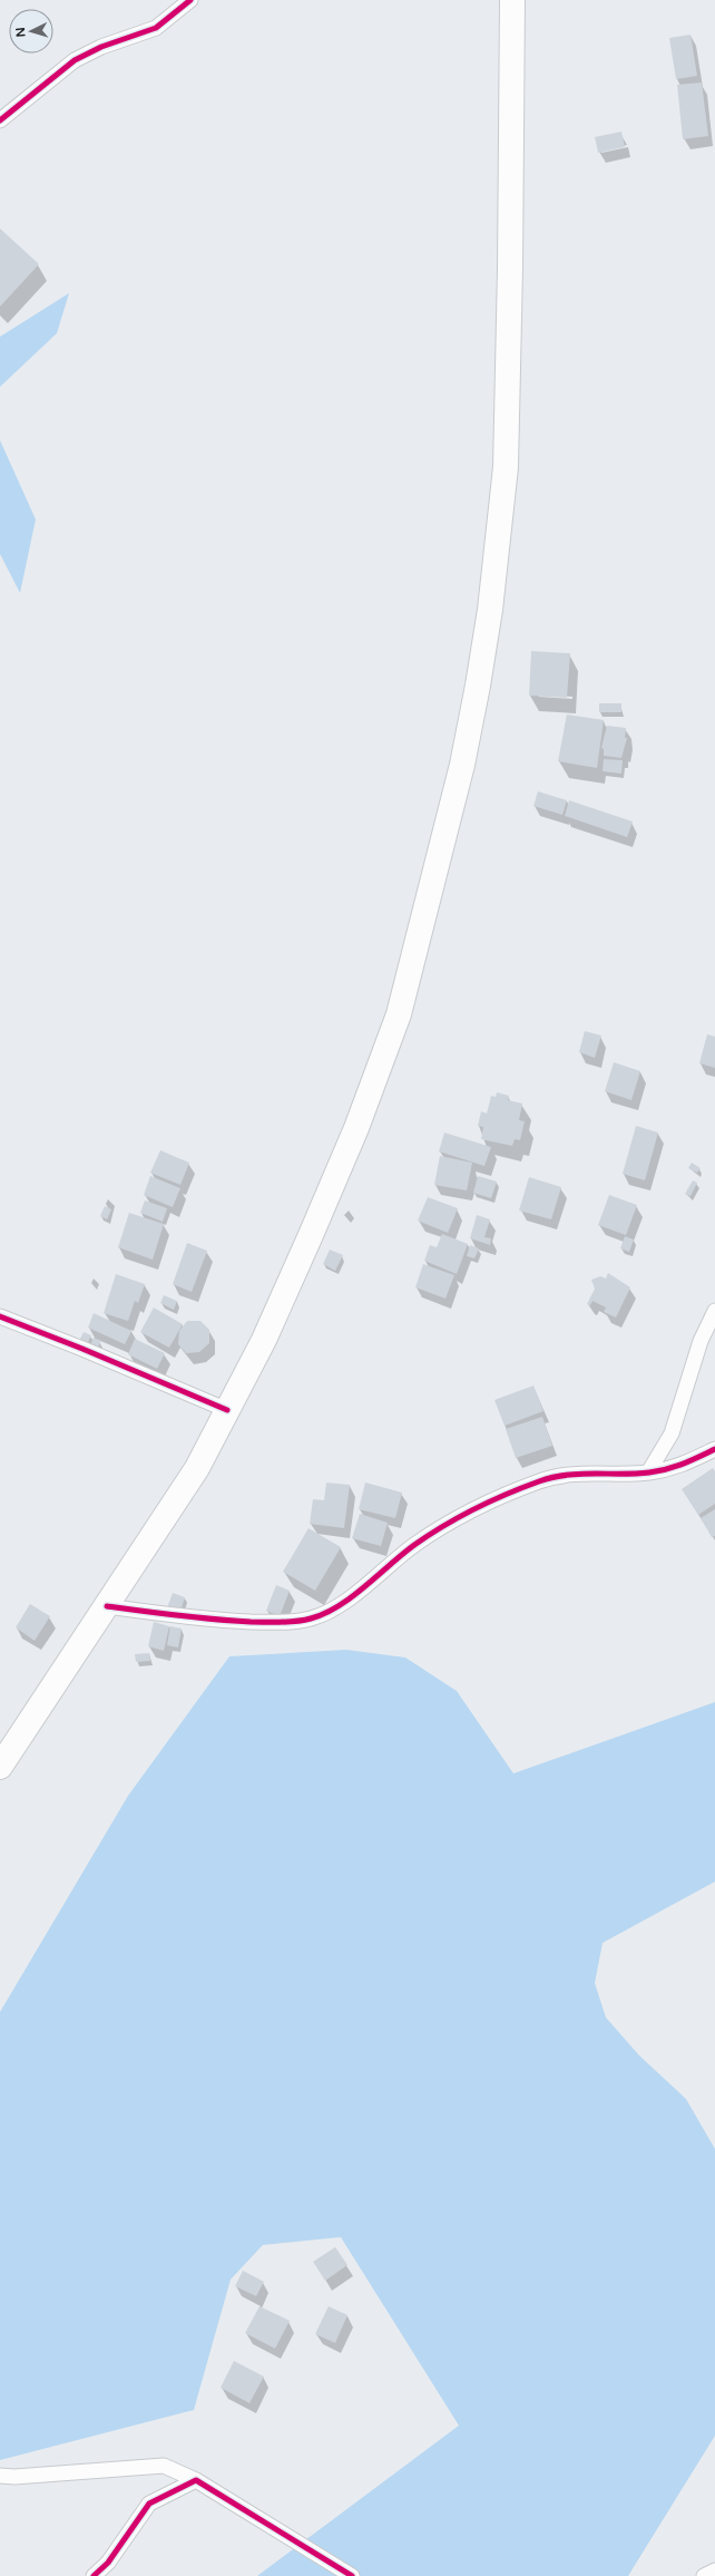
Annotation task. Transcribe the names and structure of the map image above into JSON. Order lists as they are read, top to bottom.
{
  "north": "left"
}
